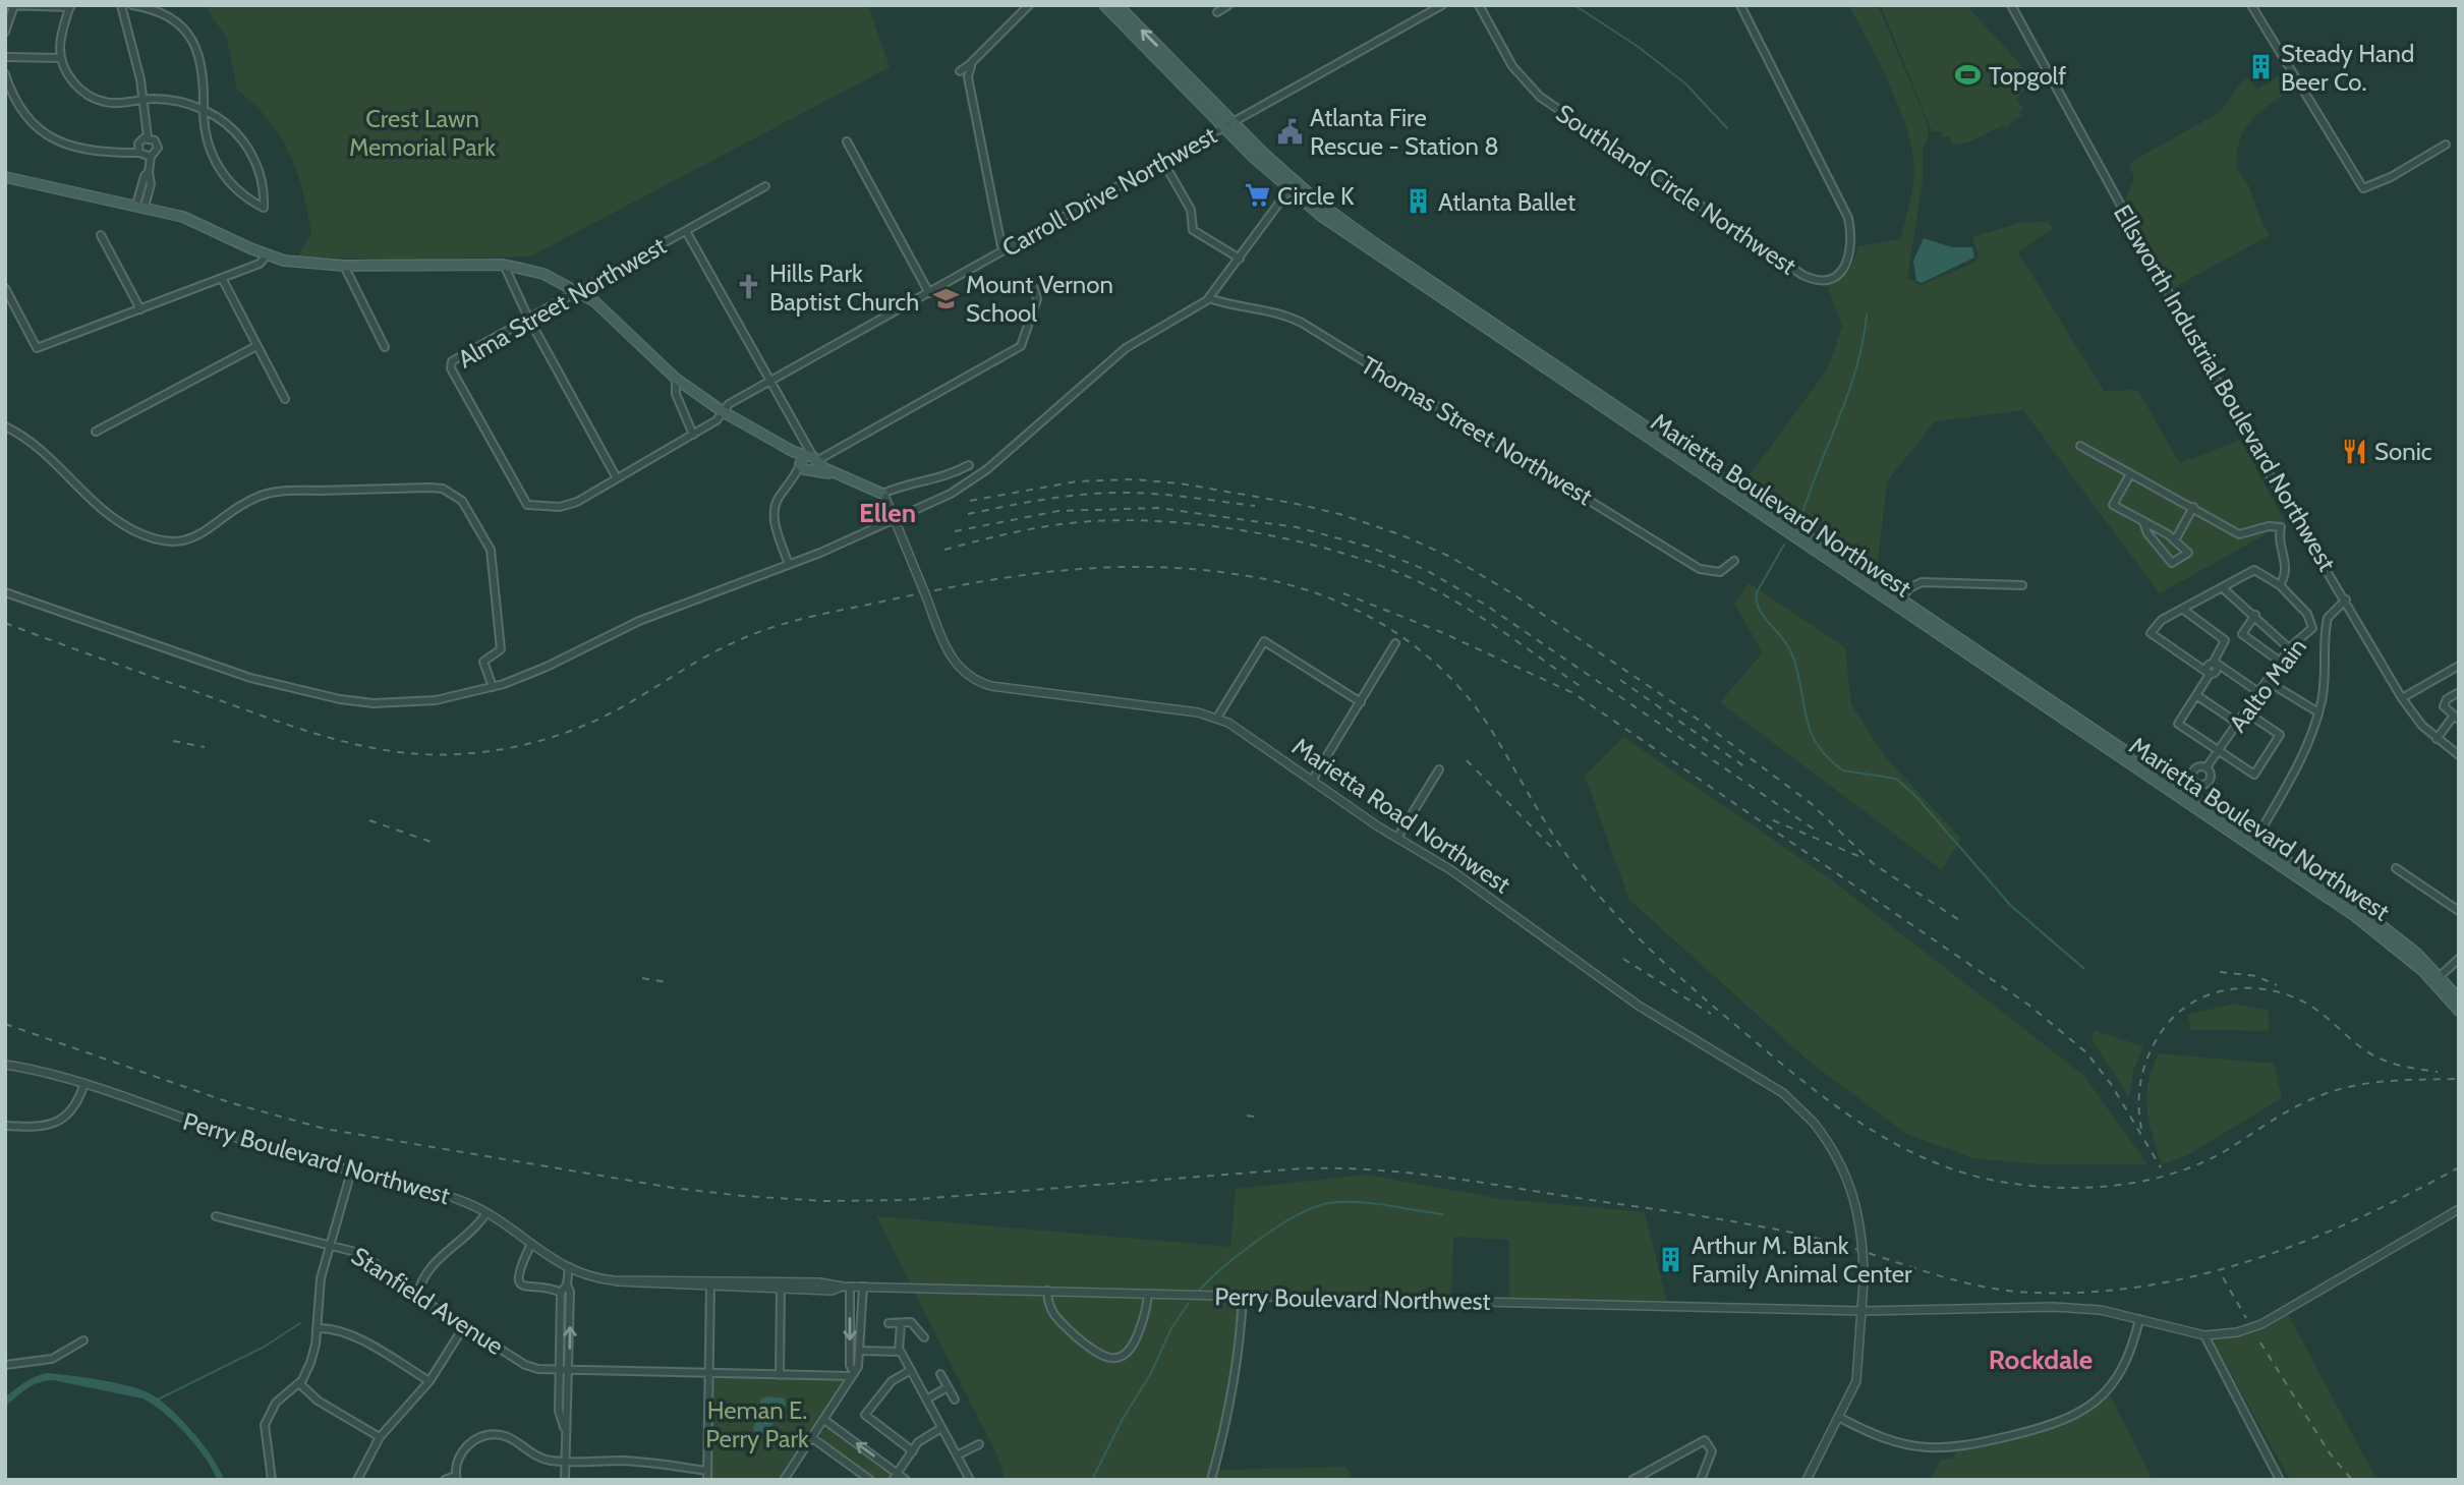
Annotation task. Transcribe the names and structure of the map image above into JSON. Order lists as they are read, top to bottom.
{
  "streets": {
    "main road": ["Marietta Boulevard Northwest"],
    "street": [
      "Southland Circle Northwest",
      "Carroll Drive Northwest",
      "Alma Street Northwest",
      "Ellsworth Industrial Boulevard Northwest",
      "Thomas Street Northwest",
      "Aalto Main",
      "Marietta Road Northwest",
      "Perry Boulevard Northwest",
      "Stanfield Avenue"
    ]
  },
  "crossings": [
    ["Carroll Drive Northwest", "Alma Street Northwest"],
    ["Marietta Road Northwest", "Perry Boulevard Northwest"]
  ],
  "districts": ["Ellen", "Rockdale"],
  "parks": ["Crest Lawn Memorial Park", "Heman E. Perry Park"],
  "places": {
    "building": ["Steady Hand Beer Co.", "Atlanta Ballet", "Arthur M. Blank Family Animal Center"],
    "sports": ["Topgolf"],
    "public building": ["Atlanta Fire Rescue - Station 8"],
    "supermarket": ["Circle K"],
    "church": ["Hills Park Baptist Church"],
    "school or university": ["Mount Vernon School"],
    "restaurant": ["Sonic"]
  }
}
